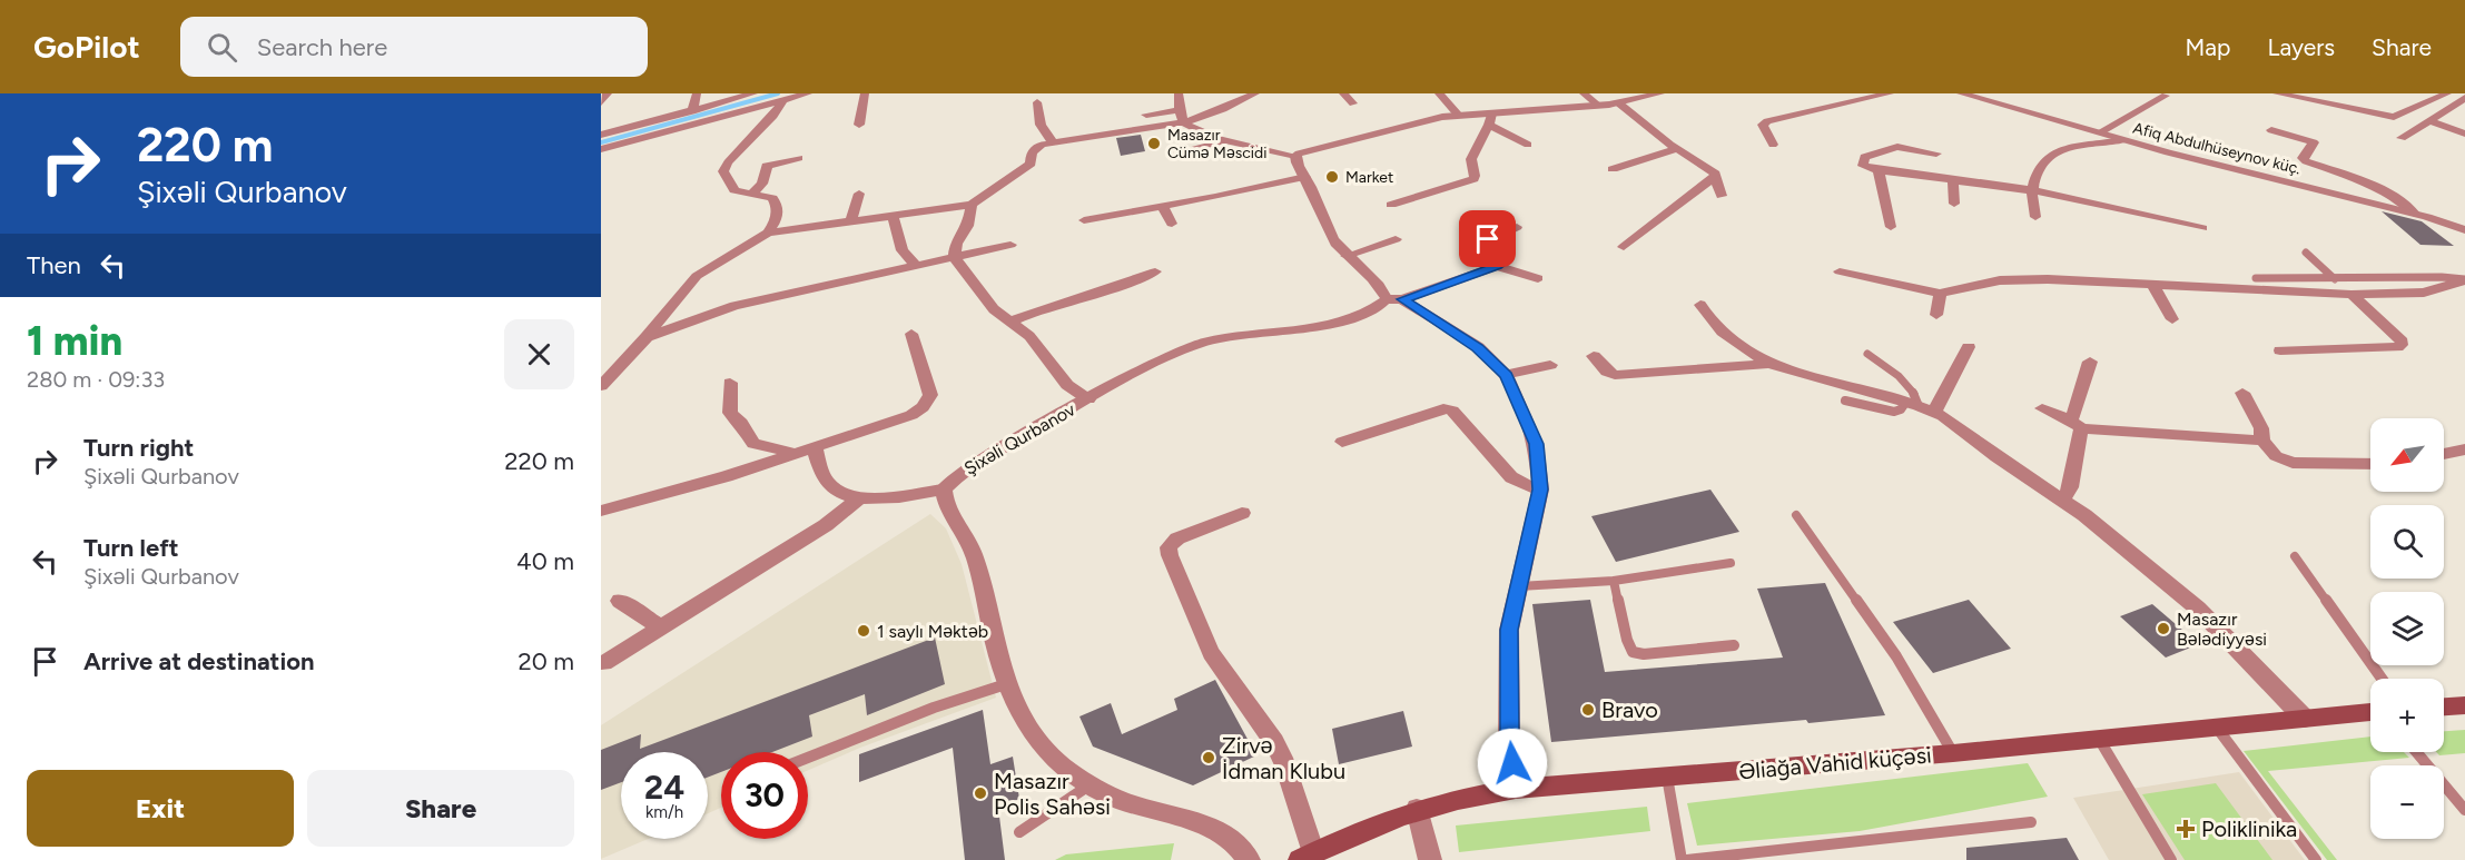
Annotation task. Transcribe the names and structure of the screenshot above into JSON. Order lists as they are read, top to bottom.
{
  "streets": {
    "main road": ["Əliağa Vahid küçəsi"],
    "street": ["Afiq Abdulhüseynov küç.", "Şixəli Qurbanov"]
  },
  "places": {
    "other": [
      "Masazır Cümə Məscidi",
      "Market",
      "Masazır Bələdiyyəsi",
      "1 saylı Məktəb",
      "Bravo",
      "Zirvə İdman Klubu",
      "Masazır Polis Sahəsi"
    ],
    "health": ["Poliklinika"]
  },
  "north": "bottom left",
  "page": {
    "header": "GoPilot",
    "search": "Search here",
    "nav": ["Map", "Layers", "Share"],
    "turn": ["220 m", "Şixəli Qurbanov"],
    "then": "Then",
    "heading": ["1 min", "280 m · 09:33"],
    "list": [
      {
        "name": "Turn right",
        "note": "Şixəli Qurbanov",
        "value": "220 m"
      },
      {
        "name": "Turn left",
        "note": "Şixəli Qurbanov",
        "value": "40 m"
      },
      {
        "name": "Arrive at destination",
        "value": "20 m"
      }
    ],
    "map_buttons": ["+", "−"],
    "speed": "24 km/h",
    "limit": "30",
    "buttons": ["Exit", "Share"]
  }
}
